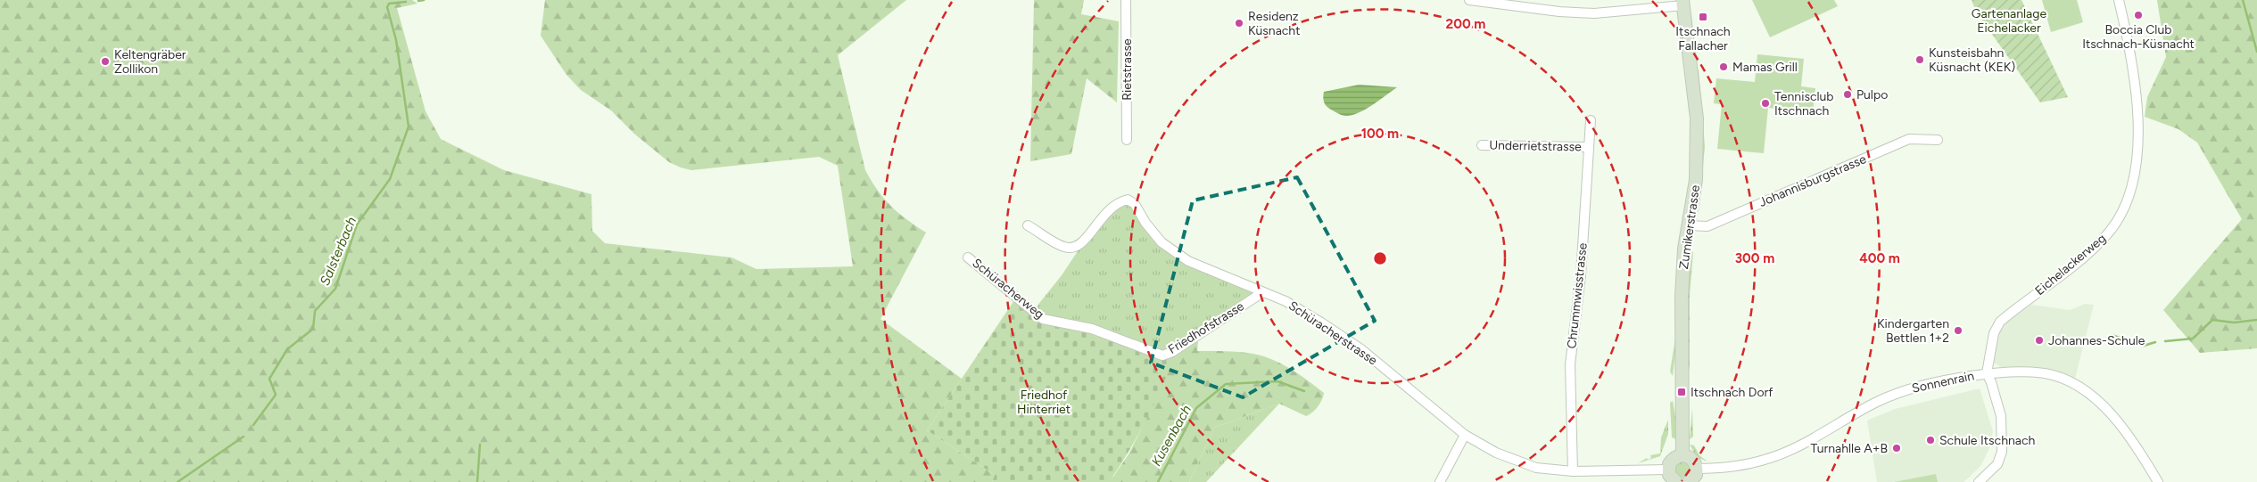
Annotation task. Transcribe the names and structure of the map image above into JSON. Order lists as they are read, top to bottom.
{
  "streets": {
    "main road": ["Zumikerstrasse"],
    "street": [
      "Rietstrasse",
      "Underrietstrasse",
      "Johannisburgstrasse",
      "Eichelackerweg",
      "Schüracherweg",
      "Chrummwisstrasse",
      "Friedhofstrasse",
      "Schüracherstrasse",
      "Sonnenrain"
    ]
  },
  "crossings": [
    ["Underrietstrasse", "Chrummwisstrasse"],
    ["Johannisburgstrasse", "Zumikerstrasse"],
    ["Eichelackerweg", "Sonnenrain"],
    ["Schüracherweg", "Friedhofstrasse"],
    ["Chrummwisstrasse", "Schüracherstrasse"],
    ["Friedhofstrasse", "Schüracherstrasse"]
  ],
  "water": ["Salsterbach", "Kusenbach"],
  "parks": ["Gartenanlage Eichelacker", "Friedhof Hinterriet"],
  "places": {
    "other": [
      "Boccia Club Itschnach-Küsnacht",
      "Residenz Küsnacht",
      "Kunsteisbahn Küsnacht (KEK)",
      "Keltengräber Zollikon",
      "Mamas Grill",
      "Pulpo",
      "Tennisclub Itschnach",
      "Kindergarten Bettlen 1+2",
      "Johannes-Schule",
      "Schule Itschnach",
      "Turnahlle A+B"
    ],
    "transit": ["Itschnach Fallacher", "Itschnach Dorf"]
  },
  "rings": [
    "200 m",
    "100 m",
    "300 m",
    "400 m"
  ]
}
